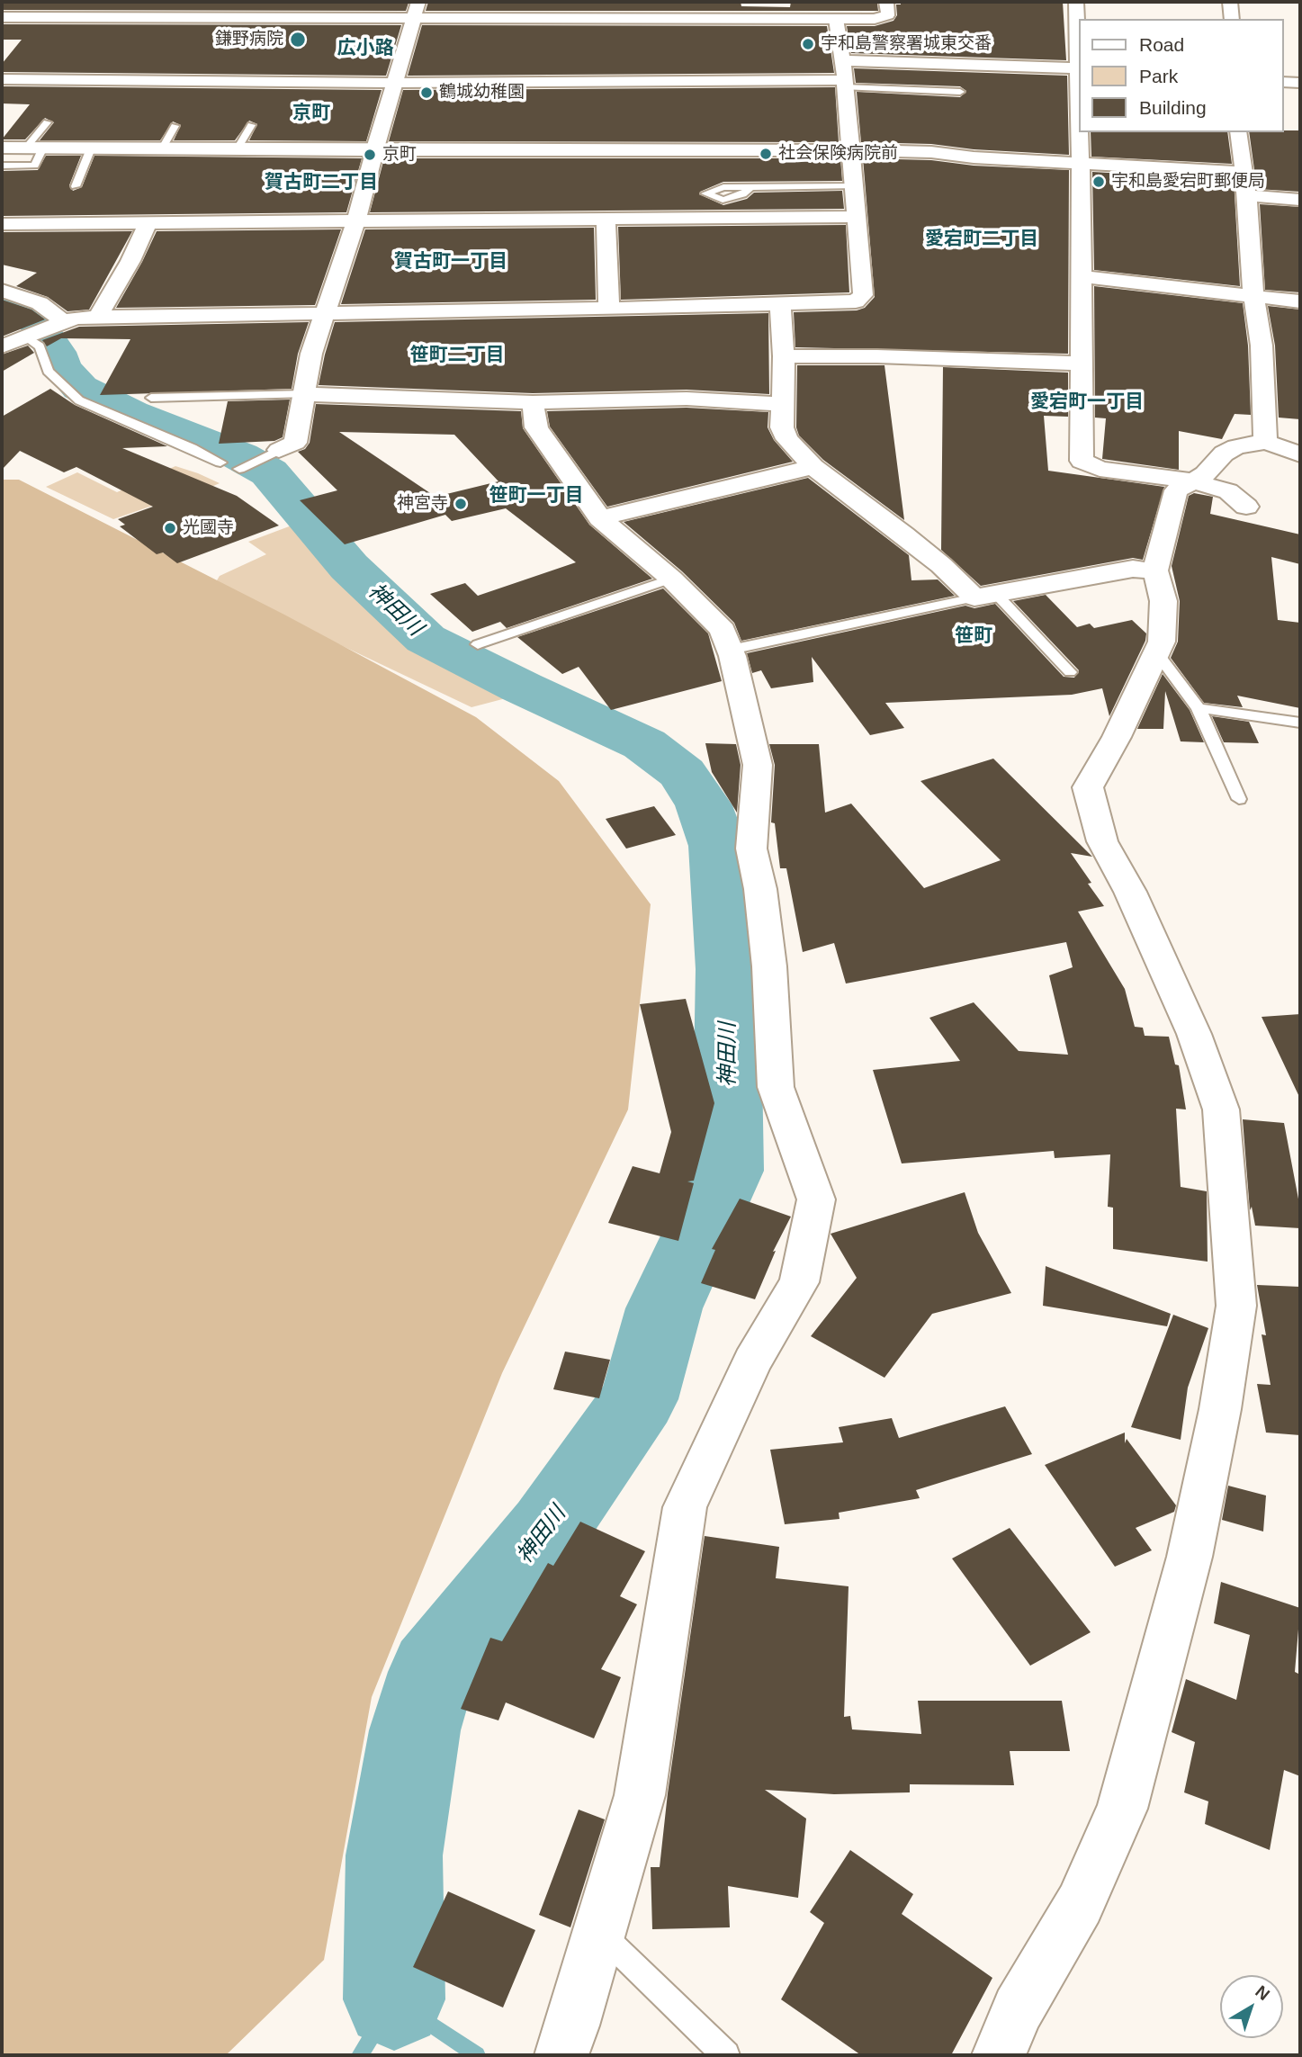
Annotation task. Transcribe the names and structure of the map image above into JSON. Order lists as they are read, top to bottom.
{
  "districts": [
    "広小路",
    "京町",
    "賀古町二丁目",
    "愛宕町二丁目",
    "賀古町一丁目",
    "笹町二丁目",
    "愛宕町一丁目",
    "笹町一丁目",
    "笹町"
  ],
  "water": ["神田川"],
  "places": [
    "鎌野病院",
    "宇和島警察署城東交番",
    "鶴城幼稚園",
    "社会保険病院前",
    "京町",
    "宇和島愛宕町郵便局",
    "神宮寺",
    "光國寺"
  ],
  "legend": ["Road", "Park", "Building"],
  "north": "top right"
}
